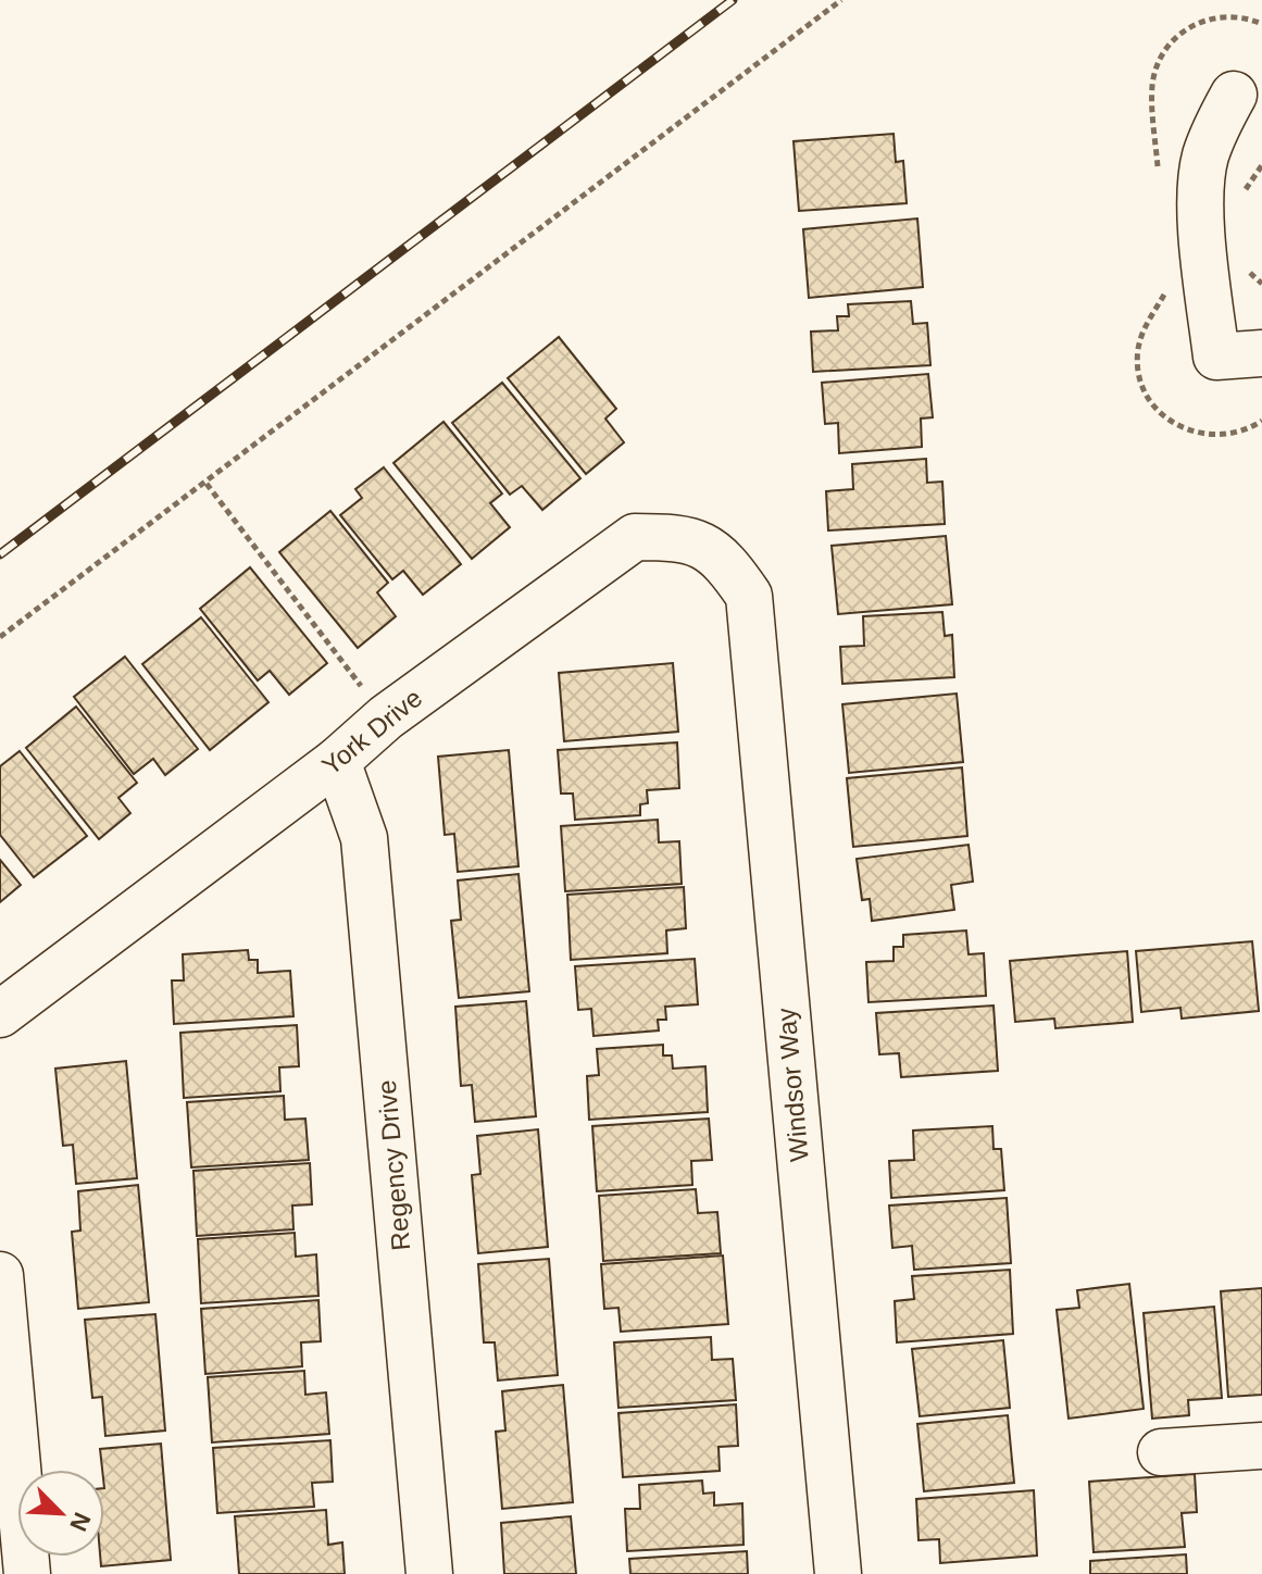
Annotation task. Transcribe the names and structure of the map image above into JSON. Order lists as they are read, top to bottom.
{
  "streets": {
    "street": ["York Drive", "Windsor Way", "Regency Drive"]
  },
  "crossings": [
    ["York Drive", "Windsor Way"],
    ["York Drive", "Regency Drive"]
  ],
  "north": "bottom right"
}
